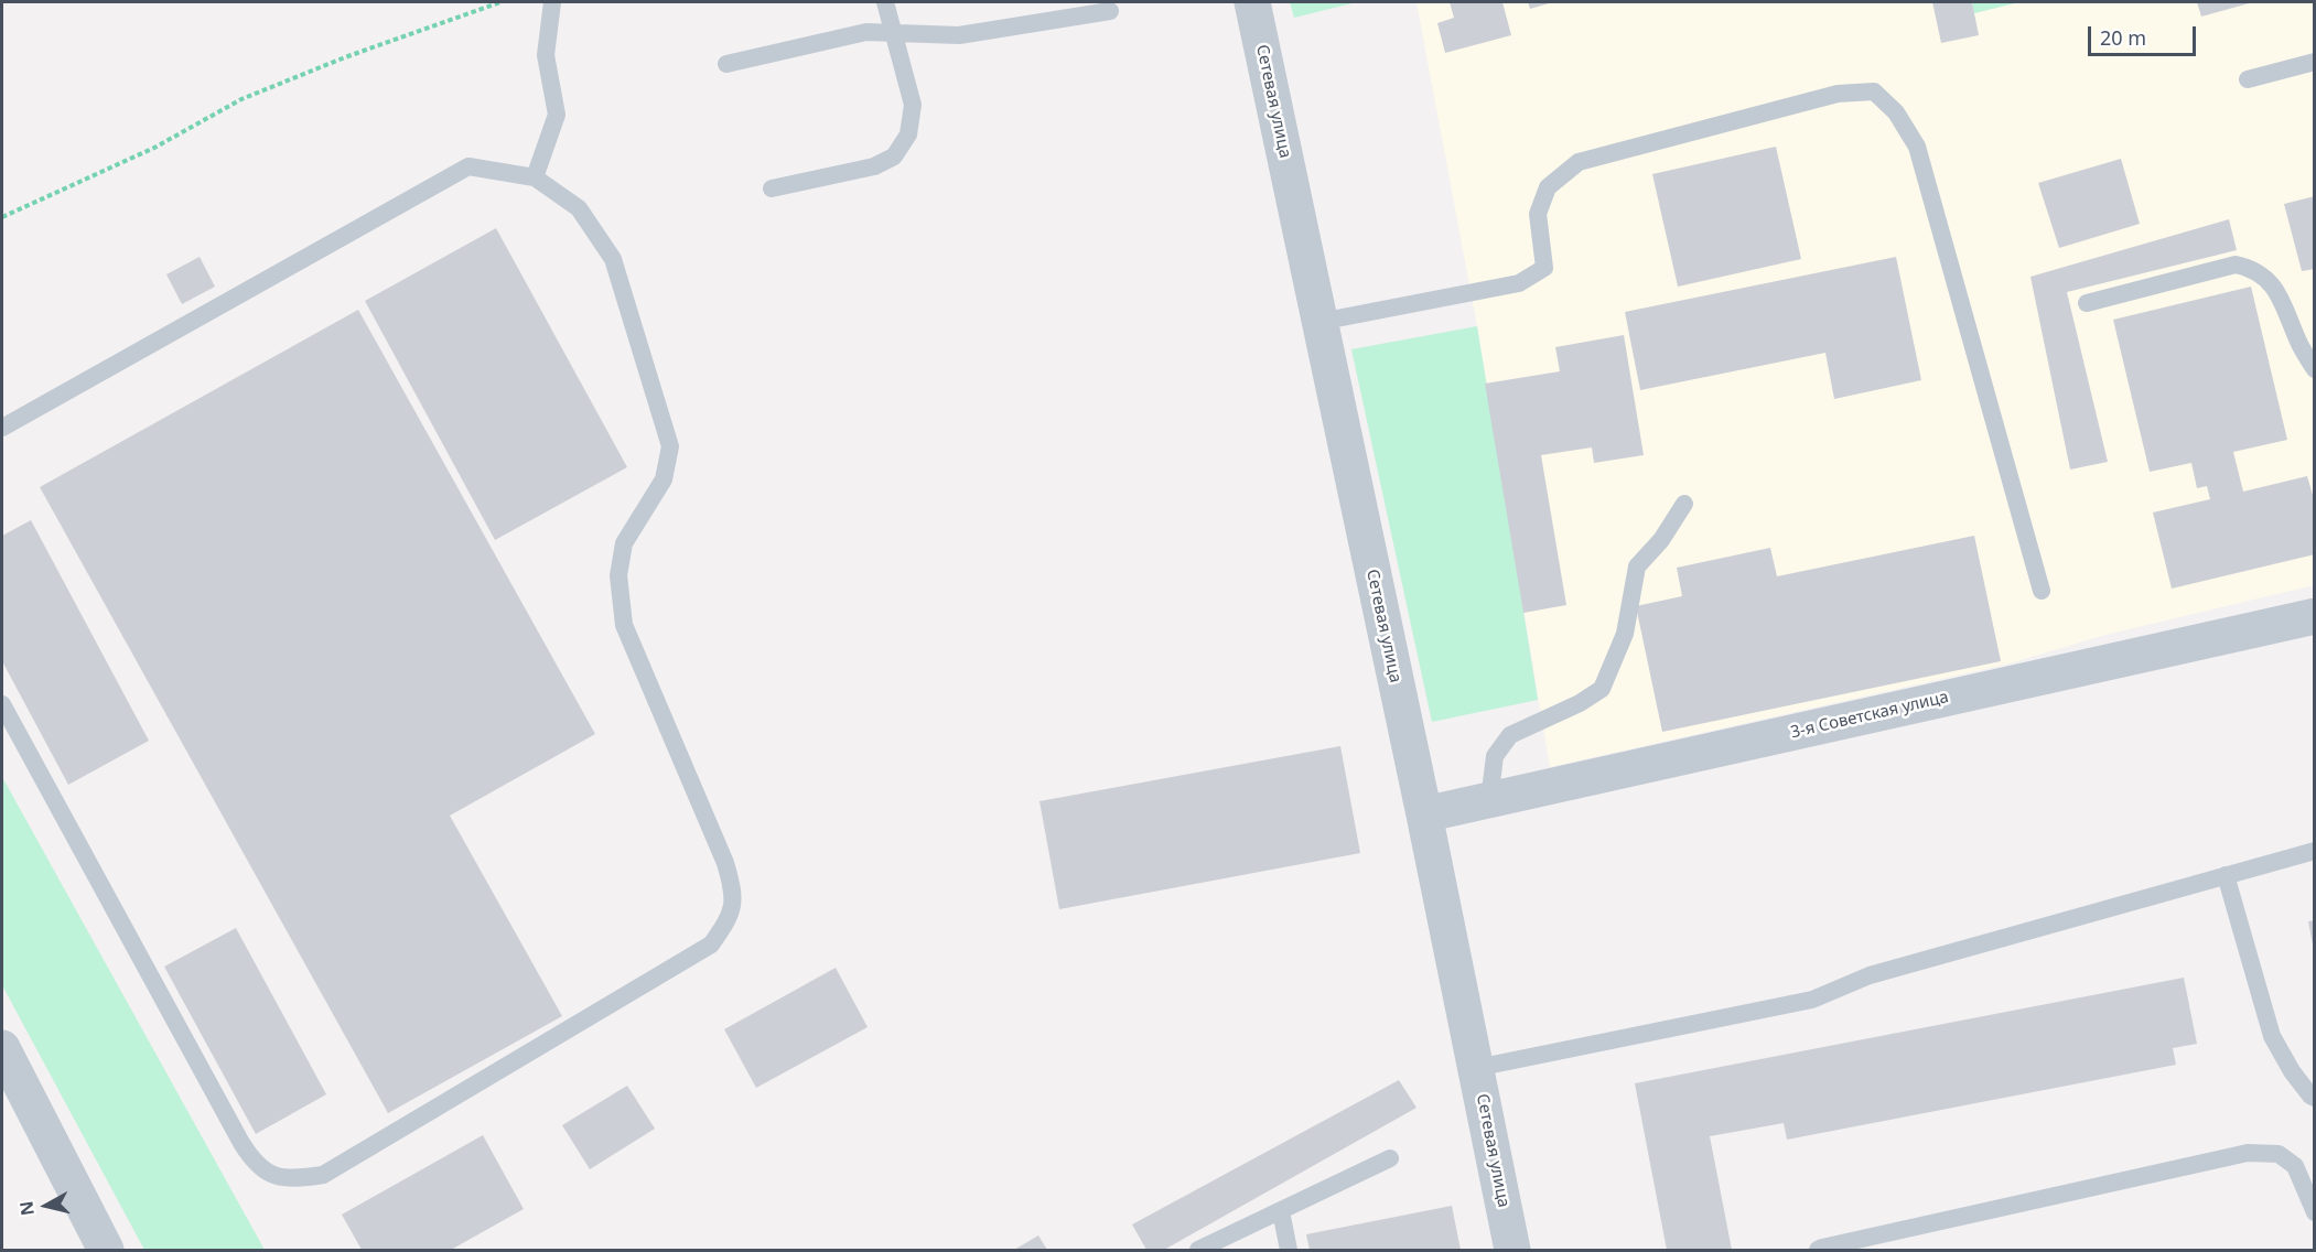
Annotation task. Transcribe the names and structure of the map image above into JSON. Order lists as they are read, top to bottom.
{
  "streets": {
    "street": ["Сетевая улица", "3-я Советская улица"]
  },
  "crossings": [
    ["Сетевая улица", "3-я Советская улица"]
  ],
  "scale_bar": "20 m",
  "north": "left"
}
